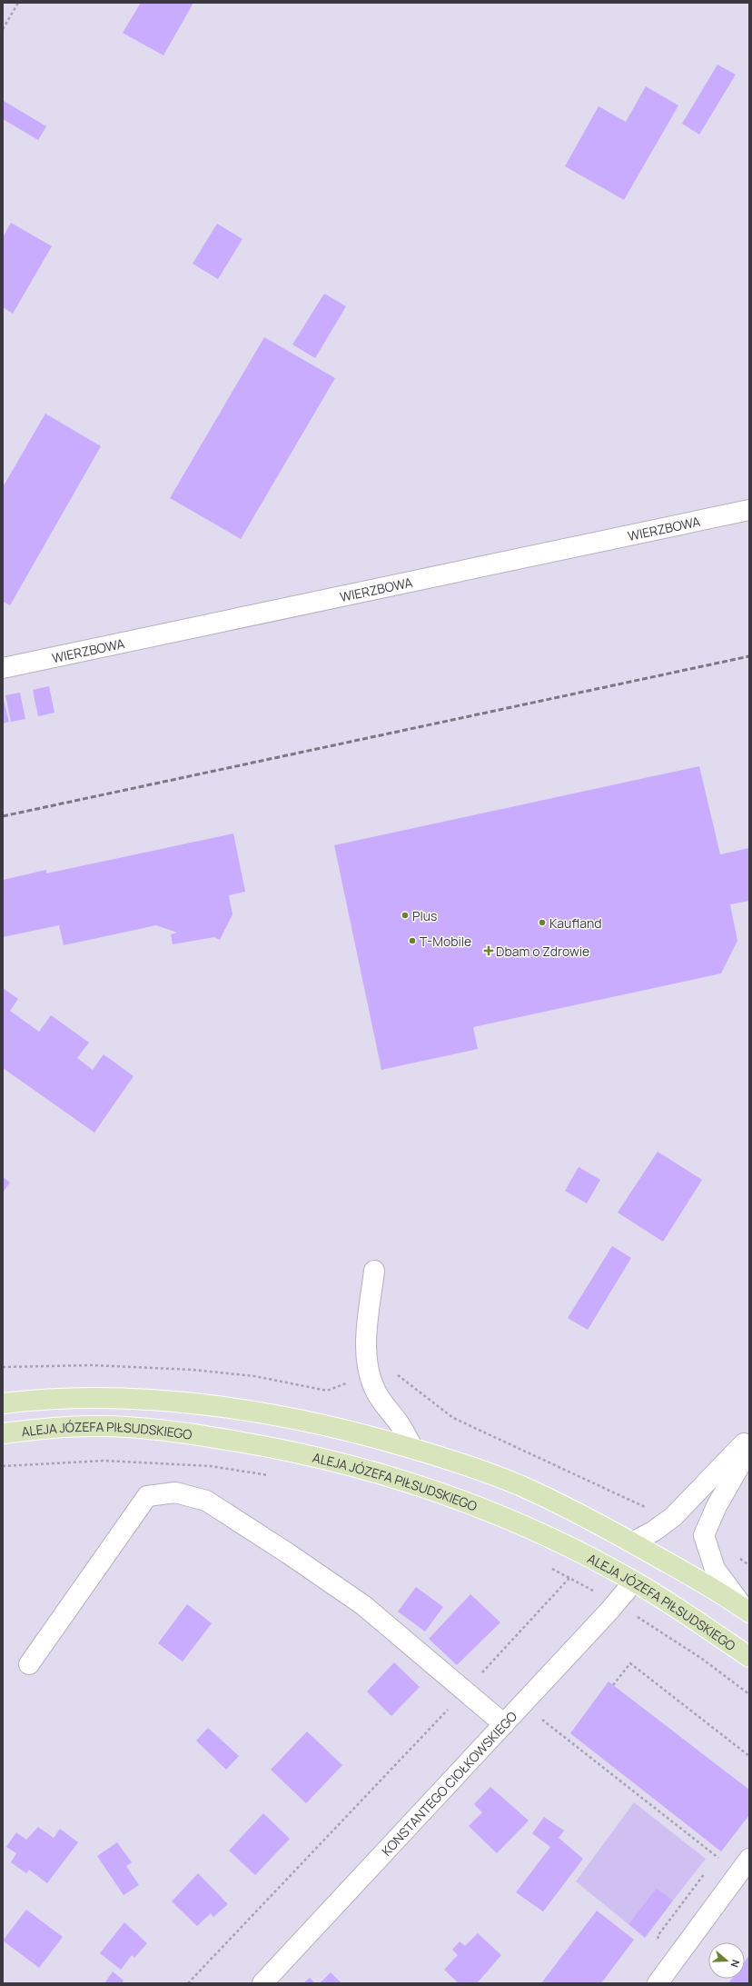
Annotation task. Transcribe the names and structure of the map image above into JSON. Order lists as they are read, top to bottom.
{
  "streets": {
    "main road": ["ALEJA JÓZEFA PIŁSUDSKIEGO"],
    "street": ["WIERZBOWA", "KONSTANTEGO CIOŁKOWSKIEGO"]
  },
  "crossings": [
    ["ALEJA JÓZEFA PIŁSUDSKIEGO", "KONSTANTEGO CIOŁKOWSKIEGO"]
  ],
  "places": {
    "other": ["Plus", "Kaufland", "T-Mobile"],
    "health": ["Dbam o Zdrowie"]
  },
  "north": "right"
}
